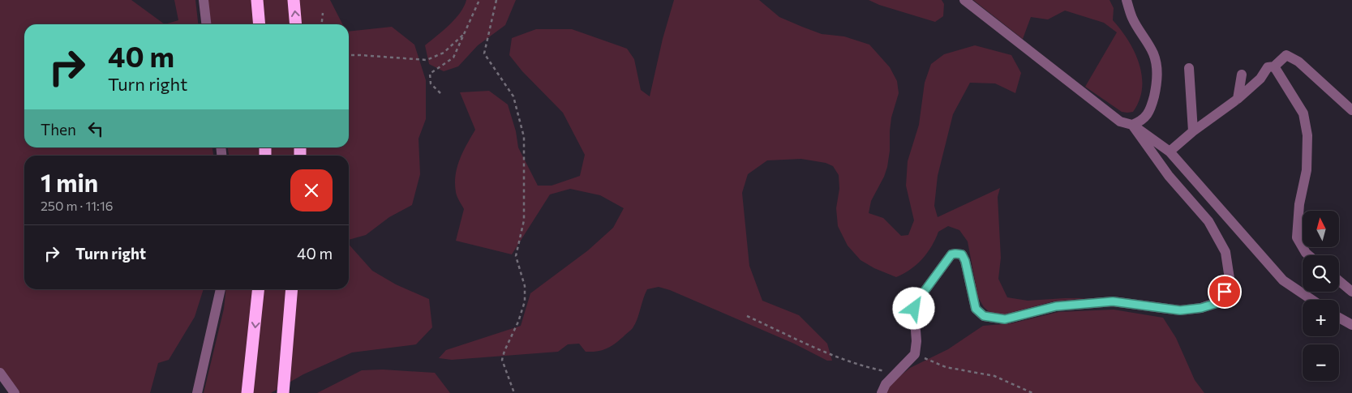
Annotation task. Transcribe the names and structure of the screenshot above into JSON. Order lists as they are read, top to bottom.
{
  "north": "top",
  "page": {
    "turn": ["40 m", "Turn right"],
    "then": "Then",
    "heading": ["1 min", "250 m · 11:16"],
    "map_buttons": ["+", "−"],
    "list": [
      {
        "name": "Turn right",
        "value": "40 m"
      }
    ]
  }
}
